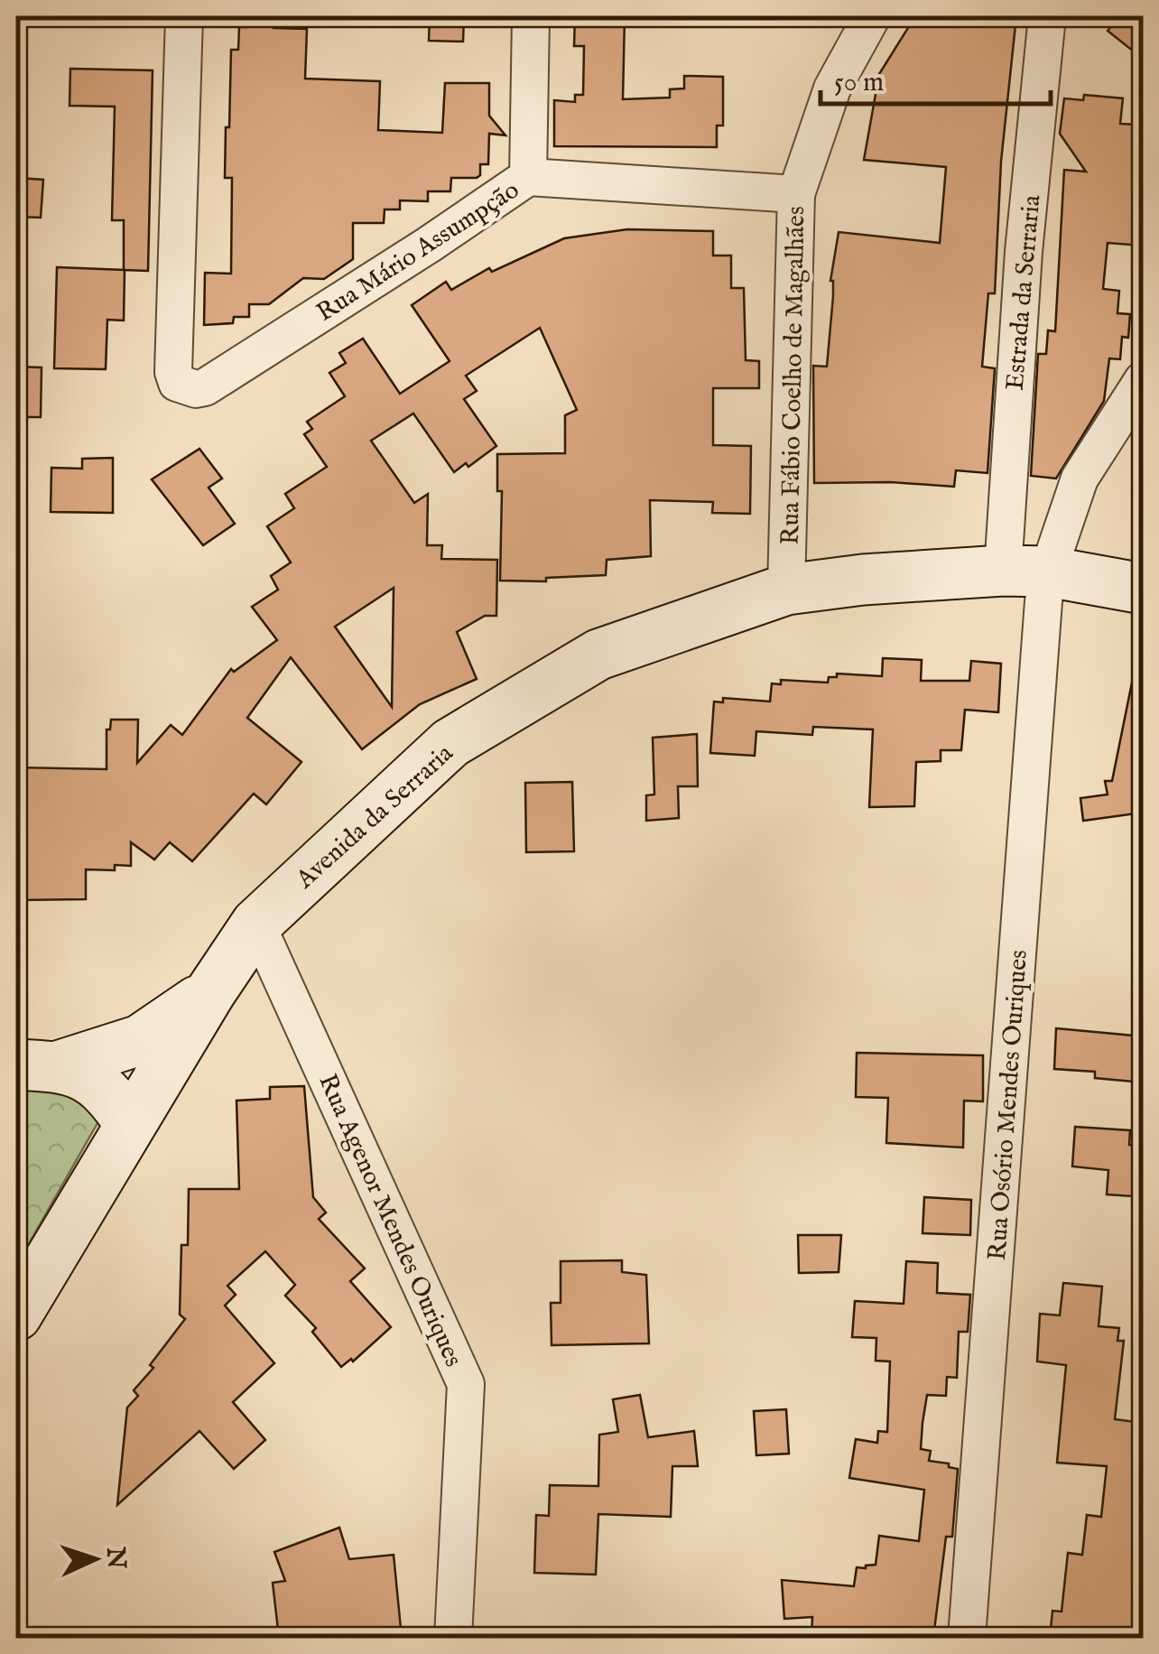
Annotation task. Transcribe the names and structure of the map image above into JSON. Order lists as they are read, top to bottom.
{
  "streets": {
    "main road": ["Avenida da Serraria"],
    "street": [
      "Rua Mário Assumpção",
      "Estrada da Serraria",
      "Rua Fábio Coelho de Magalhães",
      "Rua Osório Mendes Ouriques",
      "Rua Agenor Mendes Ouriques"
    ]
  },
  "crossings": [
    ["Rua Mário Assumpção", "Rua Fábio Coelho de Magalhães"],
    ["Estrada da Serraria", "Avenida da Serraria"],
    ["Estrada da Serraria", "Rua Osório Mendes Ouriques"],
    ["Rua Fábio Coelho de Magalhães", "Avenida da Serraria"],
    ["Avenida da Serraria", "Rua Osório Mendes Ouriques"],
    ["Avenida da Serraria", "Rua Agenor Mendes Ouriques"]
  ],
  "scale_bar": "50 m",
  "north": "right"
}
